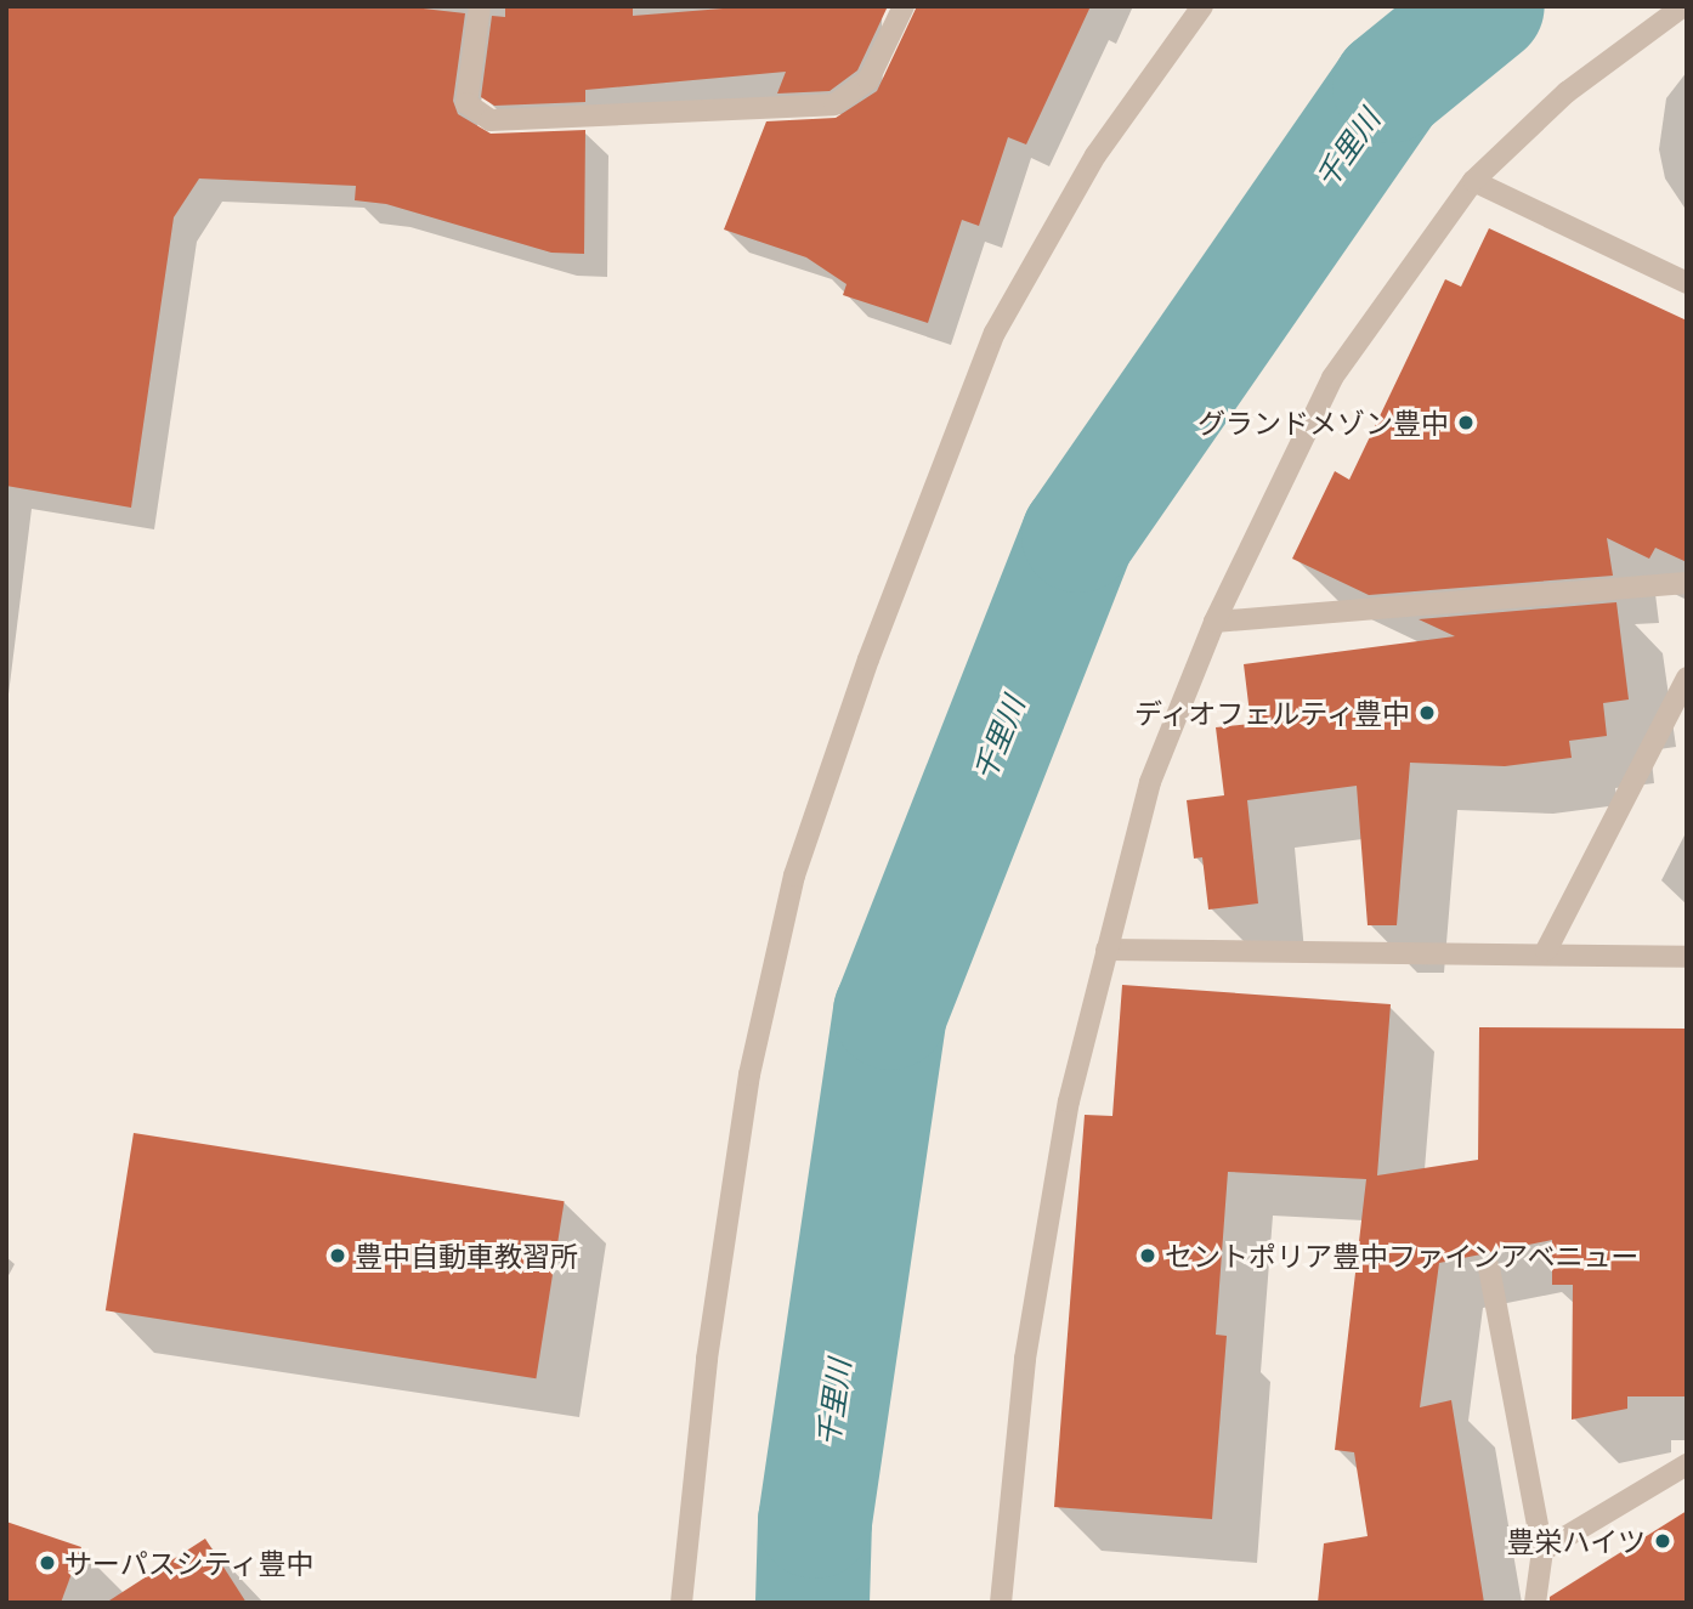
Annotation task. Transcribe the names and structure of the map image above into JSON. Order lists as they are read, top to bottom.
{
  "water": ["千里川"],
  "places": [
    "グランドメゾン豊中",
    "ディオフェルティ豊中",
    "豊中自動車教習所",
    "セントポリア豊中ファインアベニュー",
    "豊栄ハイツ",
    "サーパスシティ豊中"
  ]
}
